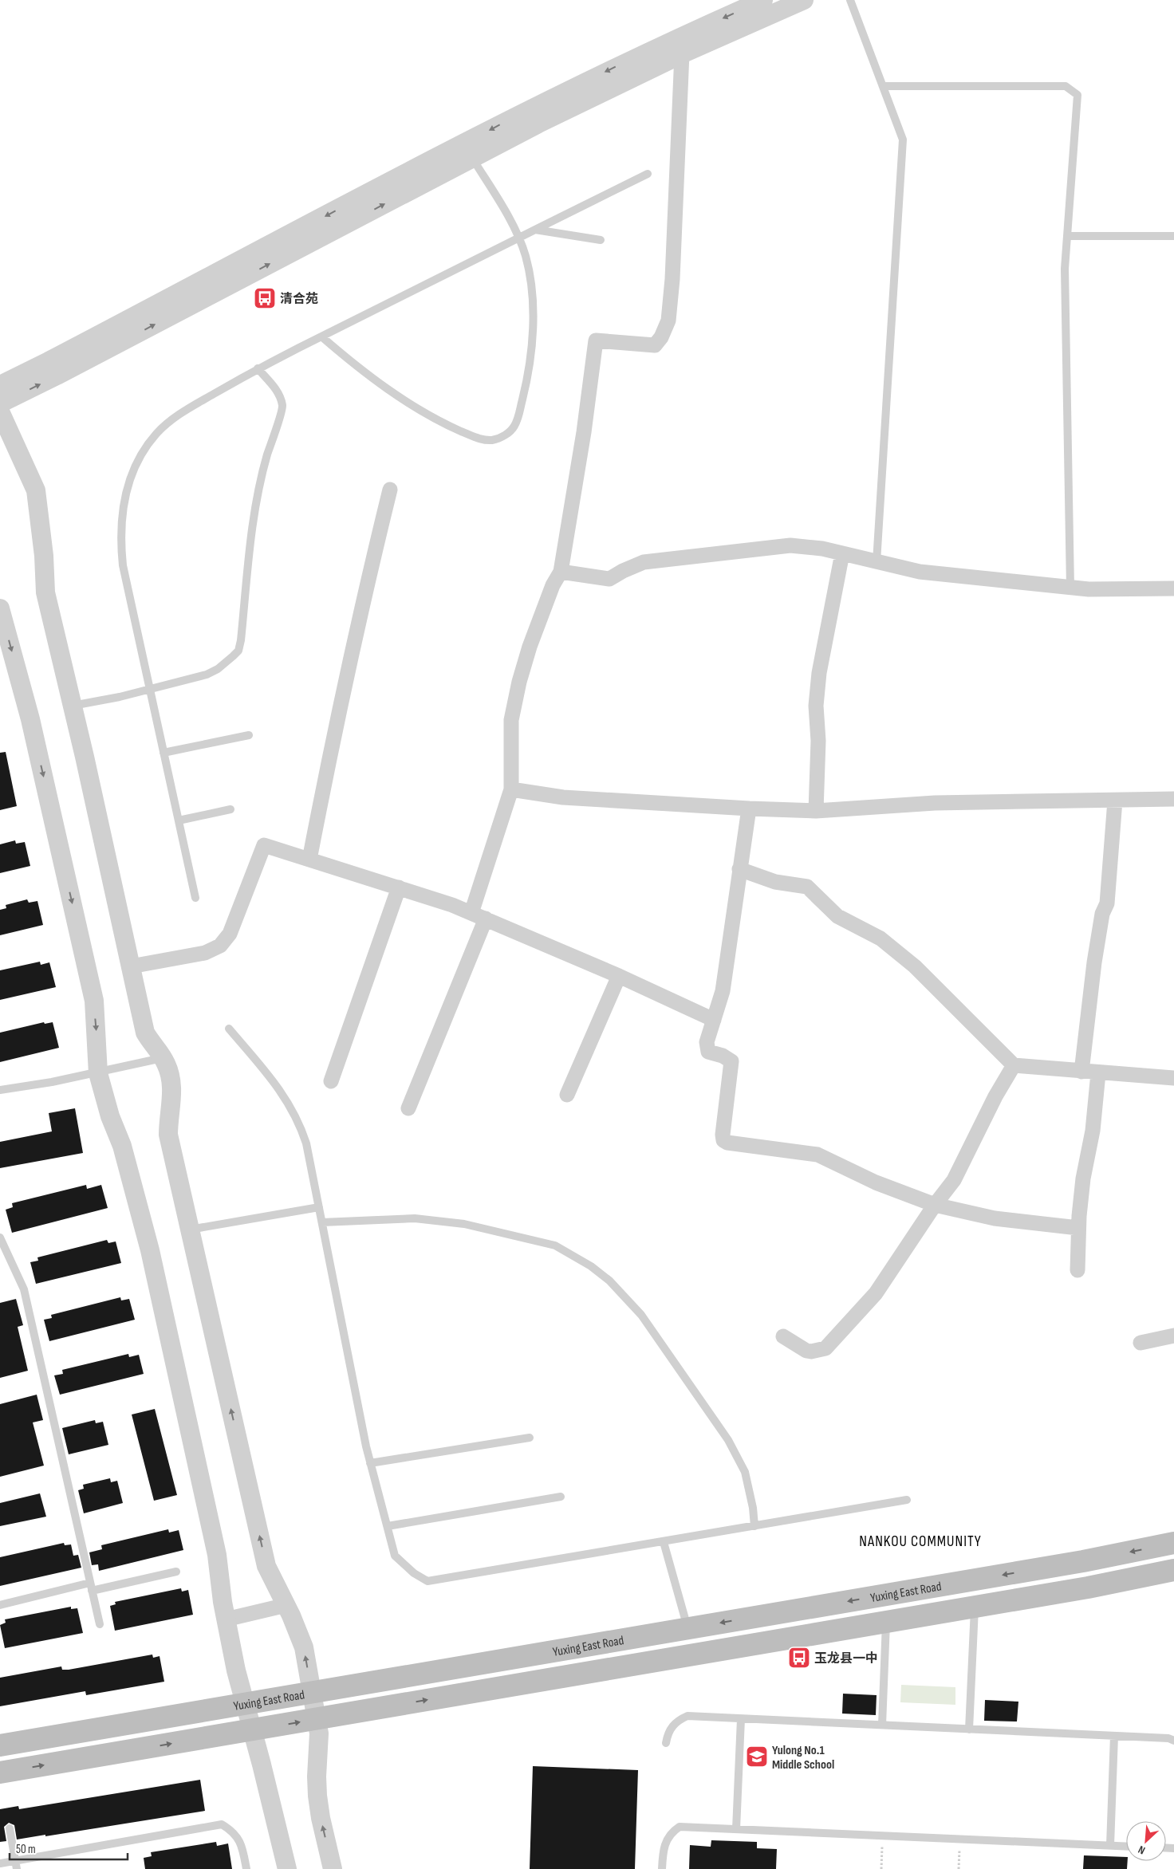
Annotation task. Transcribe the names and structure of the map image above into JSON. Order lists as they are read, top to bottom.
{
  "streets": {
    "main road": ["Yuxing East Road"]
  },
  "districts": ["NANKOU COMMUNITY"],
  "places": {
    "bus stop": ["清合苑", "玉龙县一中"],
    "school or university": ["Yulong No.1 Middle School"]
  },
  "scale_bar": "50 m",
  "north": "bottom left"
}
